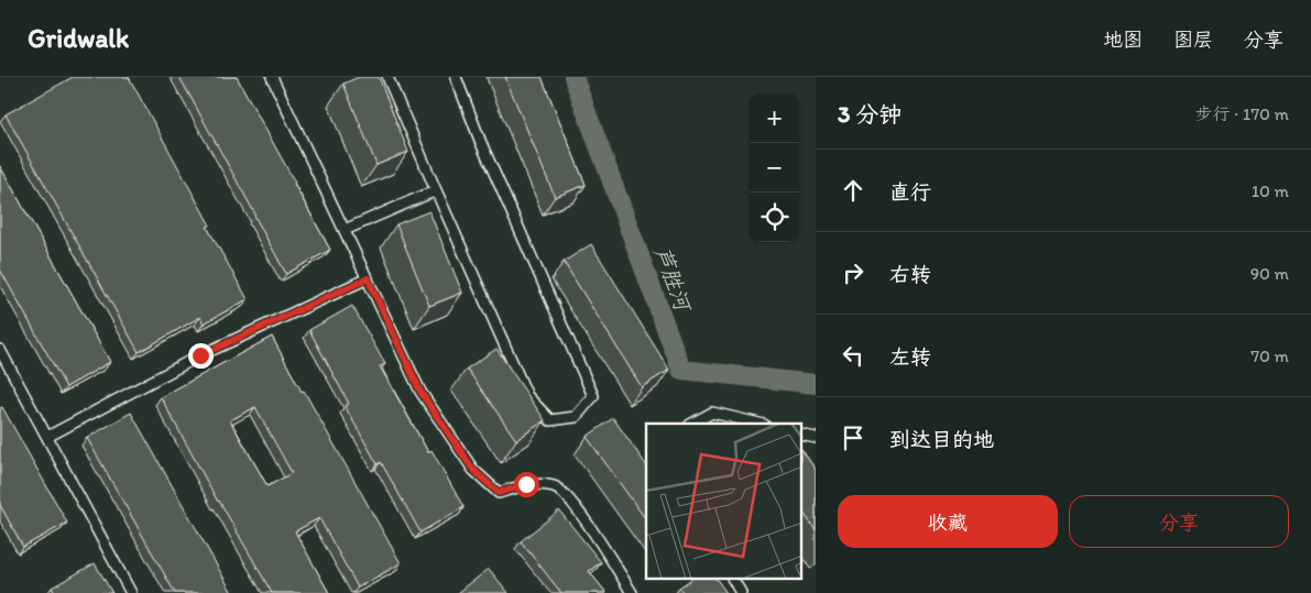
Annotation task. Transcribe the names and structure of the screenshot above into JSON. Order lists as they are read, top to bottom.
{
  "water": ["芦胜河"],
  "page": {
    "header": "Gridwalk",
    "nav": ["地图", "图层", "分享"],
    "heading": ["3 分钟", "步行 · 170 m"],
    "map_buttons": ["+", "−"],
    "list": [
      ["直行", "10 m"],
      ["右转", "90 m"],
      ["左转", "70 m"],
      "到达目的地"
    ],
    "buttons": ["收藏", "分享"]
  }
}
